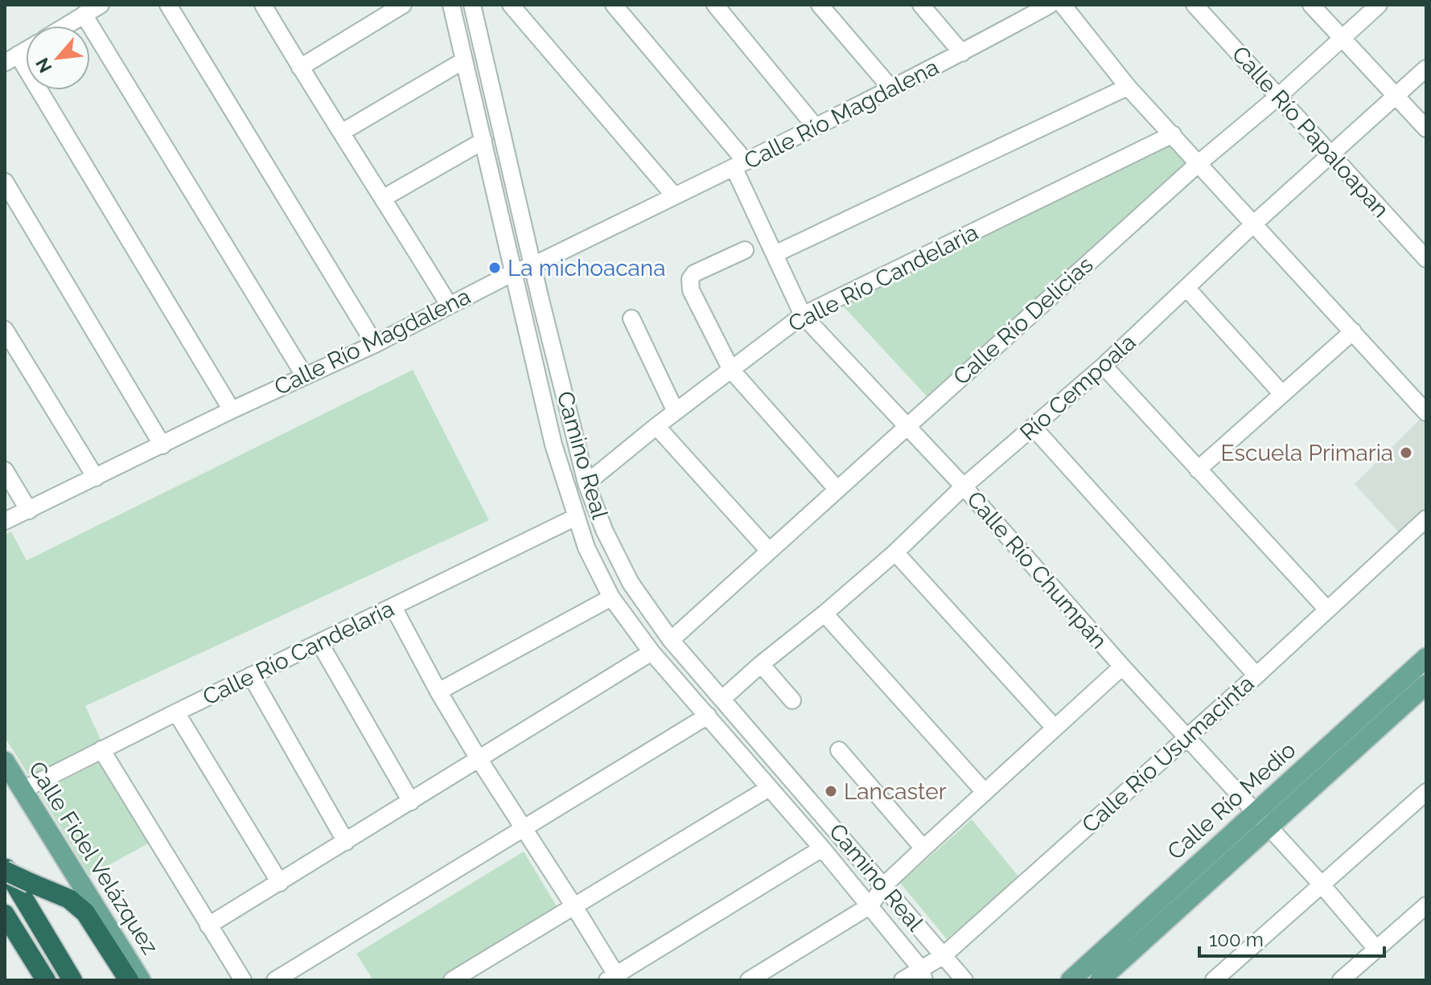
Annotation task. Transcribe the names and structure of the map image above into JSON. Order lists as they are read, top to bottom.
{
  "streets": {
    "main road": ["Calle Río Medio", "Calle Fidel Velázquez"],
    "street": [
      "Calle Río Magdalena",
      "Calle Río Papaloapan",
      "Calle Río Candelaria",
      "Calle Río Delicias",
      "Río Cempoala",
      "Camino Real",
      "Calle Río Chumpán",
      "Calle Río Usumacinta"
    ]
  },
  "crossings": [
    ["Calle Río Magdalena", "Camino Real"],
    ["Calle Río Magdalena", "Calle Río Chumpán"],
    ["Calle Río Papaloapan", "Calle Río Delicias"],
    ["Calle Río Papaloapan", "Río Cempoala"],
    ["Calle Río Candelaria", "Camino Real"],
    ["Calle Río Candelaria", "Calle Río Chumpán"],
    ["Calle Río Candelaria", "Calle Fidel Velázquez"],
    ["Calle Río Delicias", "Camino Real"],
    ["Calle Río Delicias", "Calle Río Chumpán"],
    ["Río Cempoala", "Camino Real"],
    ["Río Cempoala", "Calle Río Chumpán"],
    ["Camino Real", "Calle Río Usumacinta"],
    ["Calle Río Chumpán", "Calle Río Usumacinta"],
    ["Calle Río Chumpán", "Calle Río Medio"]
  ],
  "places": ["La michoacana", "Escuela Primaria", "Lancaster"],
  "scale_bar": "100 m",
  "north": "bottom left"
}
